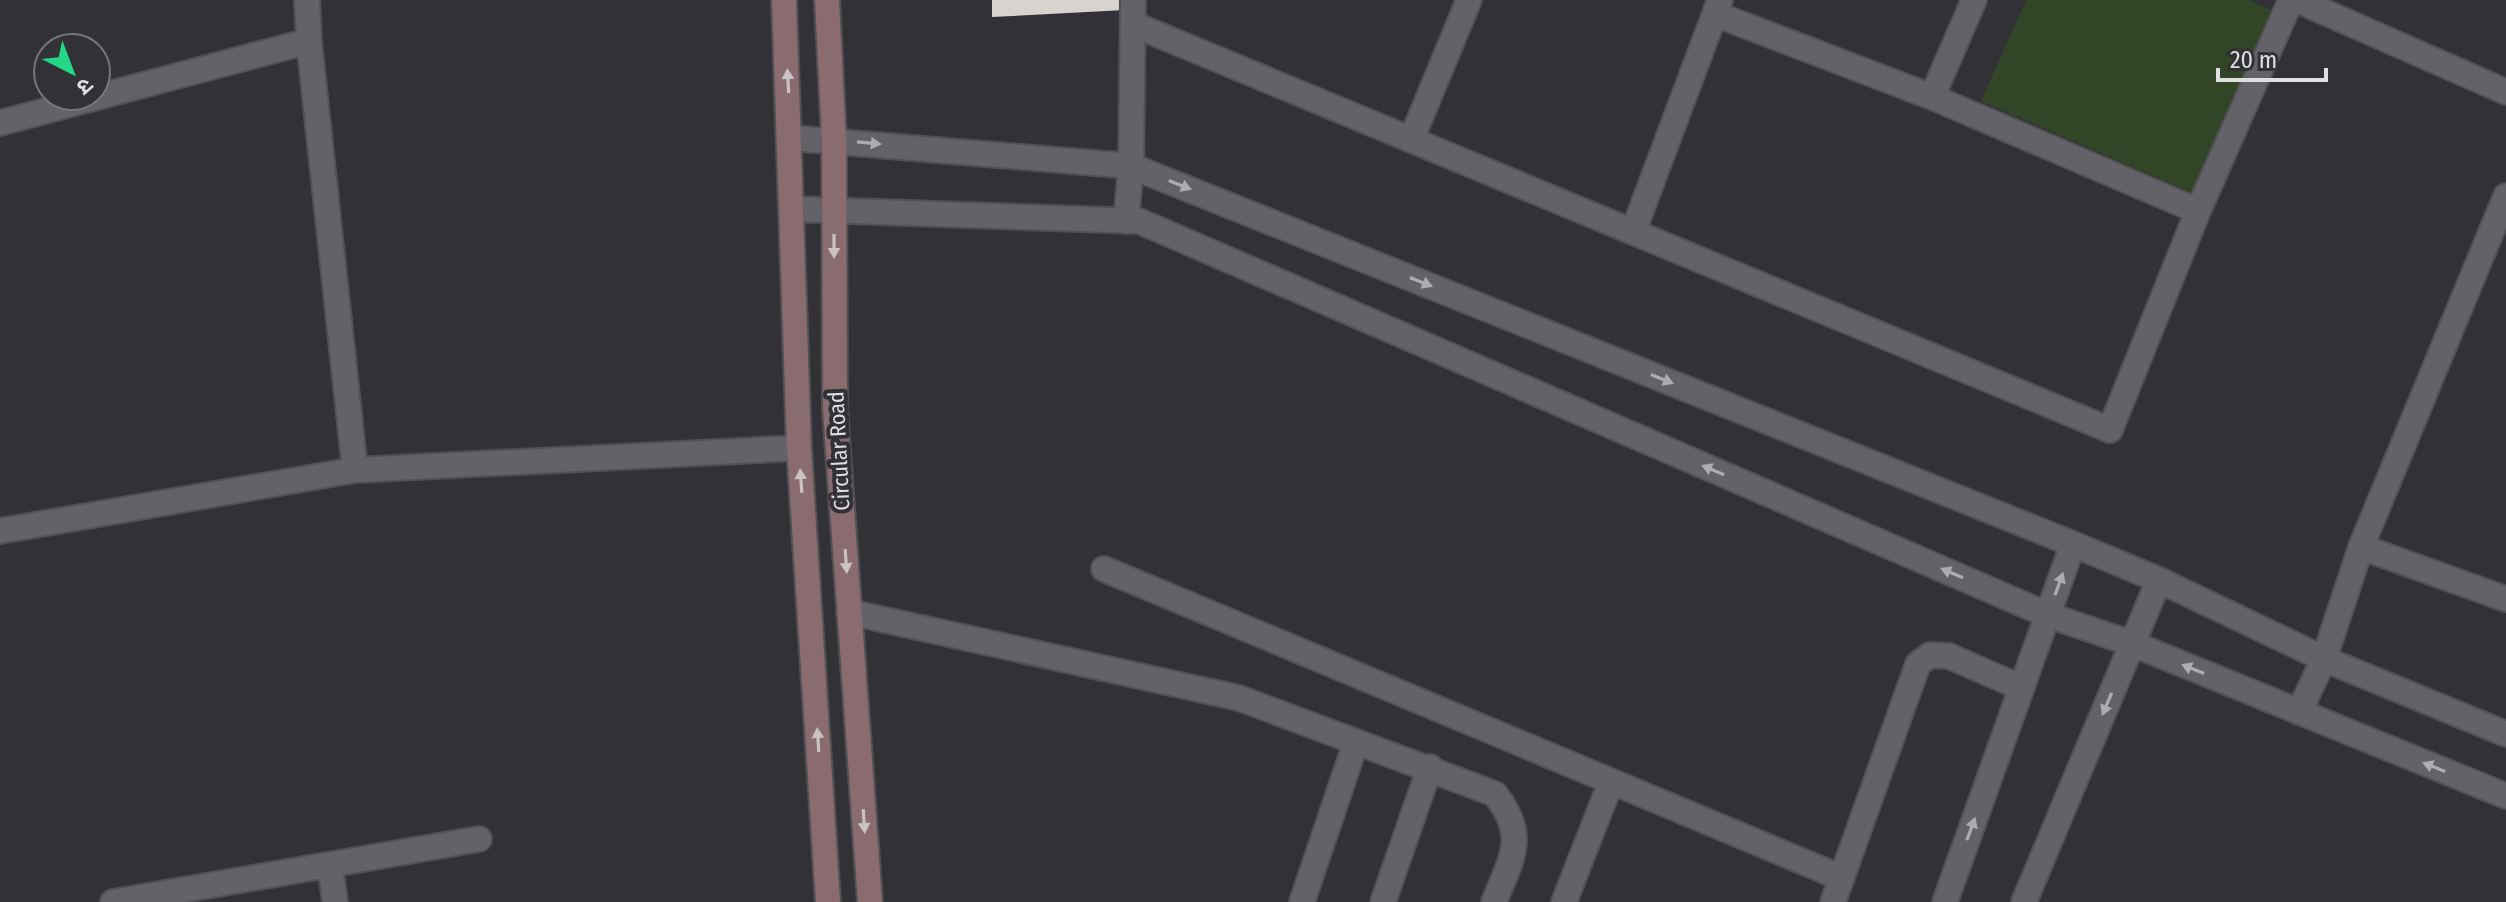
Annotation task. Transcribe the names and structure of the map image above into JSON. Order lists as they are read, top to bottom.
{
  "streets": {
    "street": ["Circular Road"]
  },
  "scale_bar": "20 m",
  "north": "bottom right"
}
